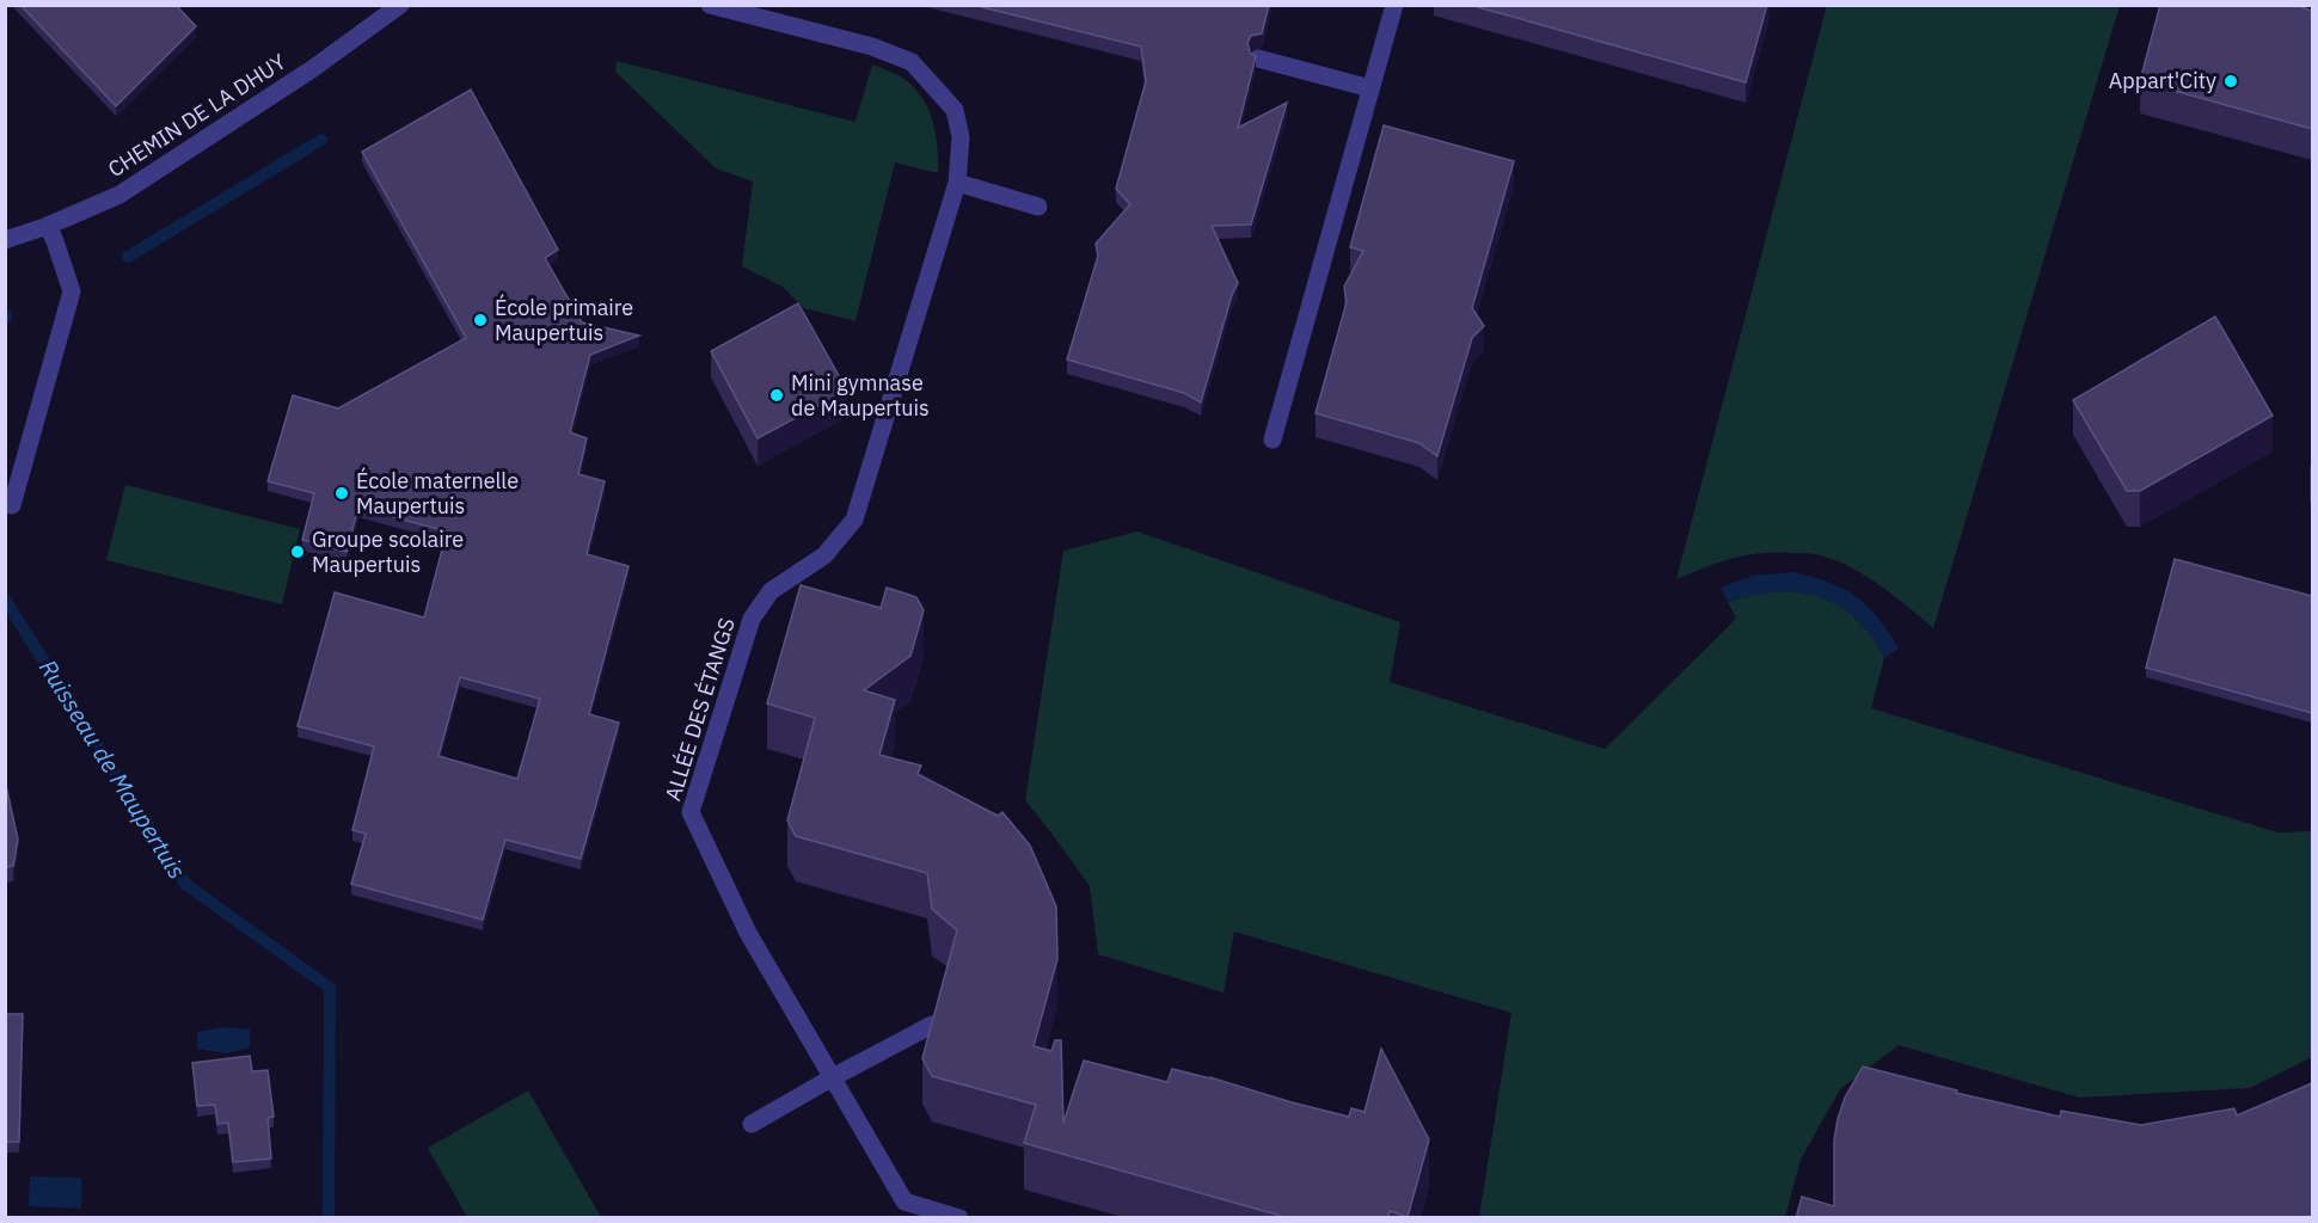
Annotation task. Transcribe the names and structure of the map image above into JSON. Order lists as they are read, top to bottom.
{
  "streets": {
    "street": ["CHEMIN DE LA DHUY", "ALLÉE DES ÉTANGS"]
  },
  "water": ["Ruisseau de Maupertuis"],
  "places": [
    "Appart'City",
    "École primaire Maupertuis",
    "Mini gymnase de Maupertuis",
    "École maternelle Maupertuis",
    "Groupe scolaire Maupertuis"
  ]
}
